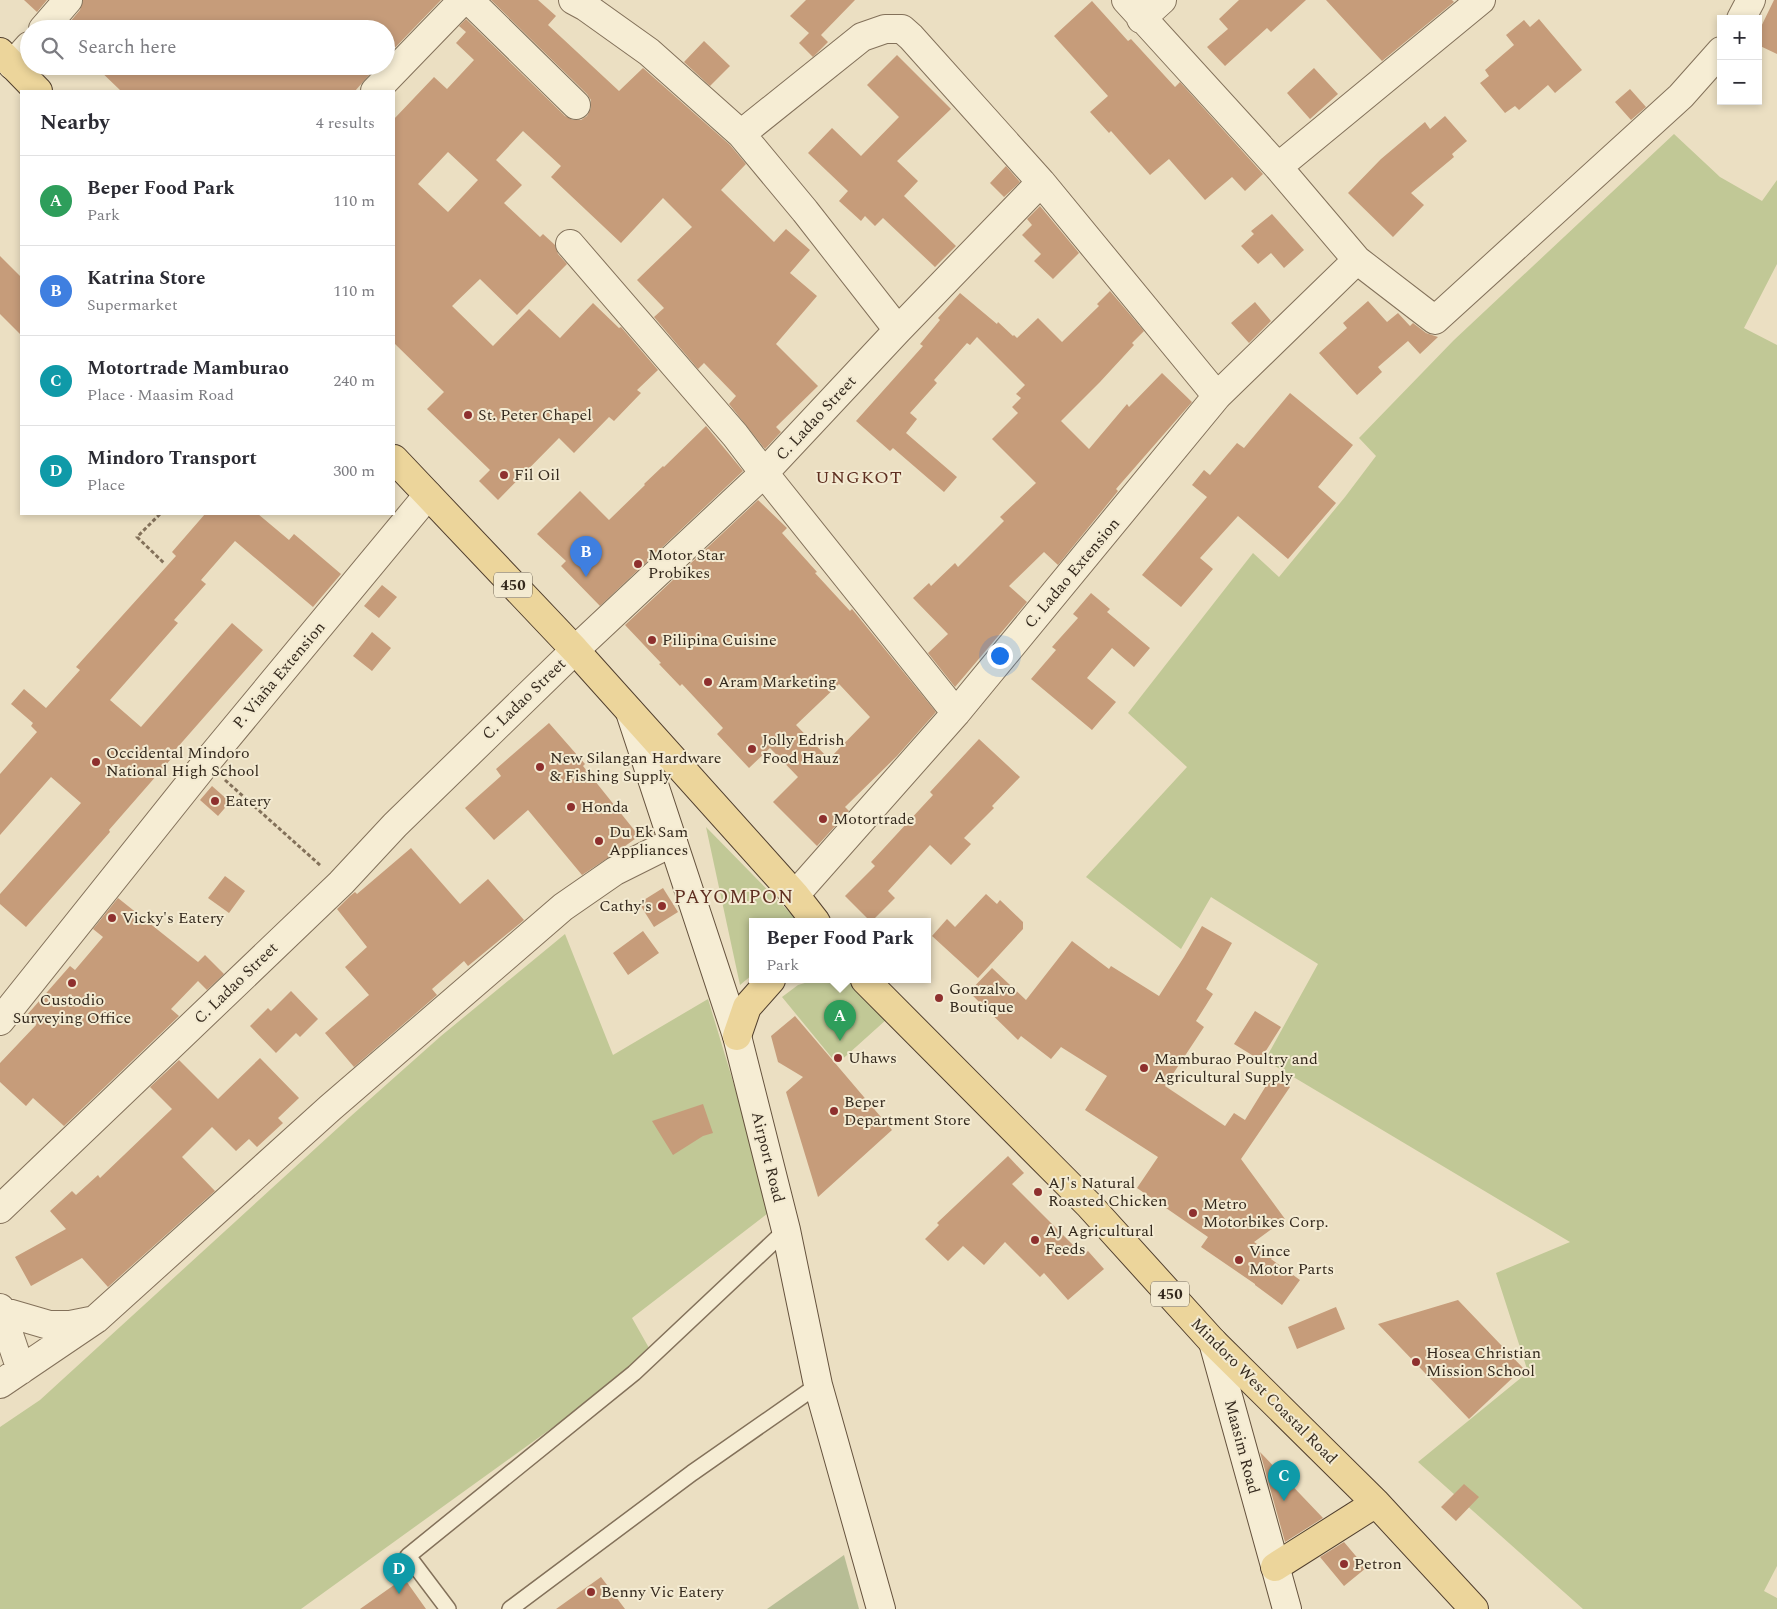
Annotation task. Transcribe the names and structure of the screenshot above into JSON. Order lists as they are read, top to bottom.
{
  "streets": {
    "main road": ["450", "Mindoro West Coastal Road"],
    "street": [
      "C. Ladao Street",
      "C. Ladao Extension",
      "P. Viaña Extension",
      "Airport Road",
      "Maasim Road"
    ]
  },
  "crossings": [
    ["C. Ladao Street", "450"],
    ["C. Ladao Extension", "450"],
    ["450", "P. Viaña Extension"],
    ["450", "Airport Road"],
    ["Mindoro West Coastal Road", "Maasim Road"]
  ],
  "districts": ["UNGKOT", "PAYOMPON"],
  "places": [
    "St. Peter Chapel",
    "Fil Oil",
    "Motor Star Probikes",
    "Pilipina Cuisine",
    "Aram Marketing",
    "Jolly Edrish Food Hauz",
    "Occidental Mindoro National High School",
    "New Silangan Hardware & Fishing Supply",
    "Eatery",
    "Honda",
    "Motortrade",
    "Du Ek Sam Appliances",
    "Cathy's",
    "Vicky's Eatery",
    "Custodio Surveying Office",
    "Gonzalvo Boutique",
    "Uhaws",
    "Mamburao Poultry and Agricultural Supply",
    "Beper Department Store",
    "AJ's Natural Roasted Chicken",
    "Metro Motorbikes Corp.",
    "AJ Agricultural Feeds",
    "Vince Motor Parts",
    "Hosea Christian Mission School",
    "Petron",
    "Benny Vic Eatery"
  ],
  "page": {
    "map_buttons": ["+", "−"],
    "search": "Search here",
    "heading": ["Nearby", "4 results"],
    "list": [
      {
        "mark": "A",
        "name": "Beper Food Park",
        "note": "Park",
        "value": "110 m"
      },
      {
        "mark": "B",
        "name": "Katrina Store",
        "note": "Supermarket",
        "value": "110 m"
      },
      {
        "mark": "C",
        "name": "Motortrade Mamburao",
        "note": "Place · Maasim Road",
        "value": "240 m"
      },
      {
        "mark": "D",
        "name": "Mindoro Transport",
        "note": "Place",
        "value": "300 m"
      }
    ],
    "pins": [
      "B",
      "A",
      "C",
      "D"
    ],
    "popup": ["Beper Food Park", "Park"]
  }
}
